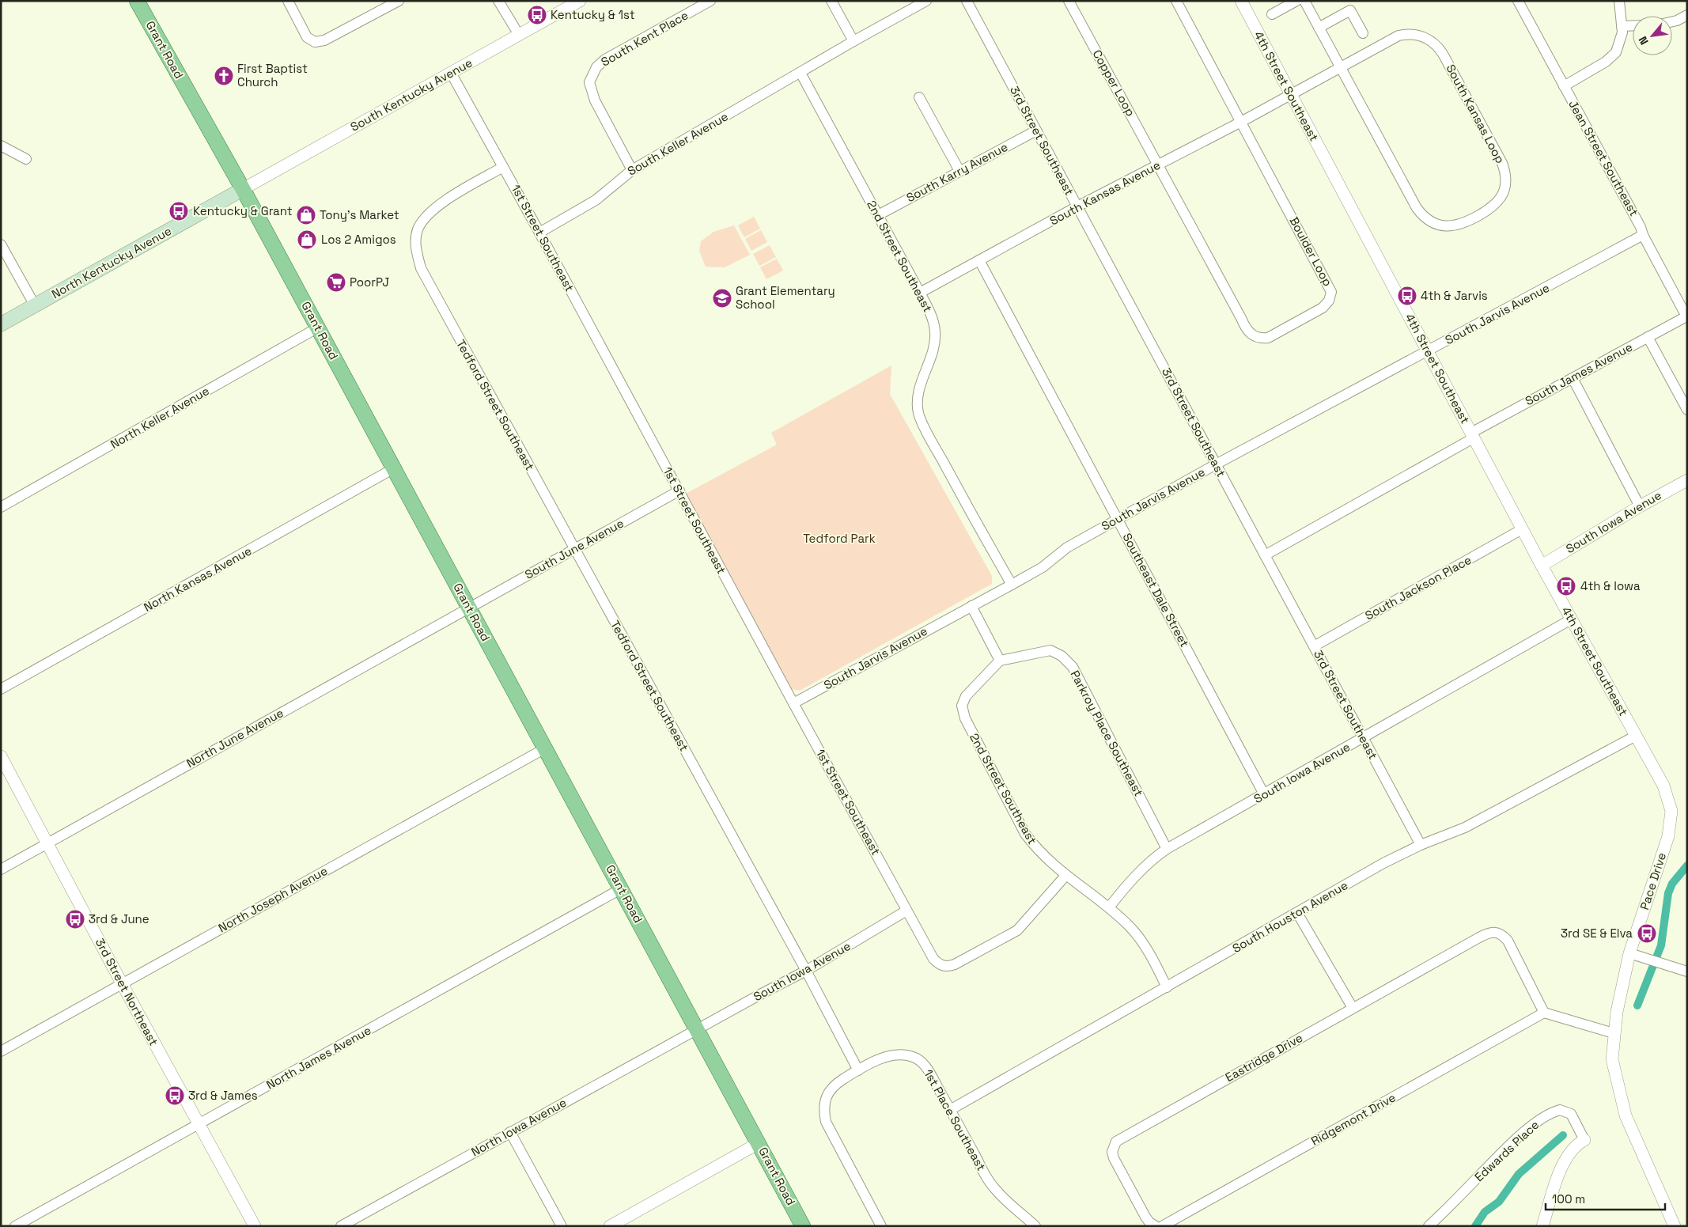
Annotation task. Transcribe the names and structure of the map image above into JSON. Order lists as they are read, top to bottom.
{
  "streets": {
    "main road": ["Grant Road", "North Kentucky Avenue"],
    "street": [
      "South Kent Place",
      "Copper Loop",
      "4th Street Southeast",
      "South Kentucky Avenue",
      "South Kansas Loop",
      "3rd Street Southeast",
      "South Keller Avenue",
      "Jean Street Southeast",
      "South Karry Avenue",
      "South Kansas Avenue",
      "1st Street Southeast",
      "Boulder Loop",
      "2nd Street Southeast",
      "South Jarvis Avenue",
      "South James Avenue",
      "Tedford Street Southeast",
      "North Keller Avenue",
      "South Iowa Avenue",
      "South June Avenue",
      "North Kansas Avenue",
      "South Jackson Place",
      "Southeast Dale Street",
      "Parkroy Place Southeast",
      "North June Avenue",
      "Pace Drive",
      "North Joseph Avenue",
      "South Houston Avenue",
      "3rd Street Northeast",
      "North James Avenue",
      "Eastridge Drive",
      "Ridgemont Drive",
      "1st Place Southeast",
      "North Iowa Avenue",
      "Edwards Place"
    ]
  },
  "crossings": [
    ["South Kent Place", "South Keller Avenue"],
    ["Grant Road", "South Kentucky Avenue"],
    ["Grant Road", "North Kentucky Avenue"],
    ["Grant Road", "North Keller Avenue"],
    ["Grant Road", "South Iowa Avenue"],
    ["Grant Road", "South June Avenue"],
    ["Grant Road", "North Kansas Avenue"],
    ["Grant Road", "North June Avenue"],
    ["Grant Road", "North Joseph Avenue"],
    ["Grant Road", "North James Avenue"],
    ["Grant Road", "North Iowa Avenue"],
    ["Copper Loop", "South Kansas Avenue"],
    ["Copper Loop", "Boulder Loop"],
    ["4th Street Southeast", "South Kansas Loop"],
    ["4th Street Southeast", "South Kansas Avenue"],
    ["4th Street Southeast", "South Jarvis Avenue"],
    ["4th Street Southeast", "South James Avenue"],
    ["4th Street Southeast", "South Iowa Avenue"],
    ["4th Street Southeast", "South Jackson Place"],
    ["4th Street Southeast", "Pace Drive"],
    ["4th Street Southeast", "South Houston Avenue"],
    ["South Kentucky Avenue", "1st Street Southeast"],
    ["South Kentucky Avenue", "North Kentucky Avenue"],
    ["South Kansas Loop", "South Kansas Avenue"],
    ["3rd Street Southeast", "South Karry Avenue"],
    ["3rd Street Southeast", "South Kansas Avenue"],
    ["3rd Street Southeast", "South Jarvis Avenue"],
    ["3rd Street Southeast", "South James Avenue"],
    ["3rd Street Southeast", "South Iowa Avenue"],
    ["3rd Street Southeast", "South Jackson Place"],
    ["3rd Street Southeast", "South Houston Avenue"],
    ["South Keller Avenue", "1st Street Southeast"],
    ["South Keller Avenue", "2nd Street Southeast"],
    ["Jean Street Southeast", "South Jarvis Avenue"],
    ["Jean Street Southeast", "South James Avenue"],
    ["South Karry Avenue", "2nd Street Southeast"],
    ["South Kansas Avenue", "Boulder Loop"],
    ["South Kansas Avenue", "2nd Street Southeast"],
    ["South Kansas Avenue", "Southeast Dale Street"],
    ["1st Street Southeast", "2nd Street Southeast"],
    ["1st Street Southeast", "South Jarvis Avenue"],
    ["1st Street Southeast", "Tedford Street Southeast"],
    ["1st Street Southeast", "South Iowa Avenue"],
    ["1st Street Southeast", "South June Avenue"],
    ["2nd Street Southeast", "South Jarvis Avenue"],
    ["2nd Street Southeast", "South Iowa Avenue"],
    ["2nd Street Southeast", "Parkroy Place Southeast"],
    ["2nd Street Southeast", "South Houston Avenue"],
    ["South Jarvis Avenue", "Southeast Dale Street"],
    ["Tedford Street Southeast", "South Iowa Avenue"],
    ["Tedford Street Southeast", "South June Avenue"],
    ["Tedford Street Southeast", "1st Place Southeast"],
    ["South Iowa Avenue", "Southeast Dale Street"],
    ["South Iowa Avenue", "Parkroy Place Southeast"],
    ["South Iowa Avenue", "North Iowa Avenue"],
    ["South June Avenue", "North June Avenue"],
    ["North June Avenue", "3rd Street Northeast"],
    ["Pace Drive", "South Houston Avenue"],
    ["North Joseph Avenue", "3rd Street Northeast"],
    ["South Houston Avenue", "1st Place Southeast"],
    ["3rd Street Northeast", "North James Avenue"],
    ["Eastridge Drive", "Ridgemont Drive"]
  ],
  "parks": ["Tedford Park"],
  "places": {
    "bus stop": [
      "Kentucky & 1st",
      "Kentucky & Grant",
      "4th & Jarvis",
      "4th & Iowa",
      "3rd & June",
      "3rd SE & Elva",
      "3rd & James"
    ],
    "church": ["First Baptist Church"],
    "shop": ["Tony's Market", "Los 2 Amigos"],
    "supermarket": ["PoorPJ"],
    "school or university": ["Grant Elementary School"]
  },
  "scale_bar": "100 m",
  "north": "bottom left"
}
